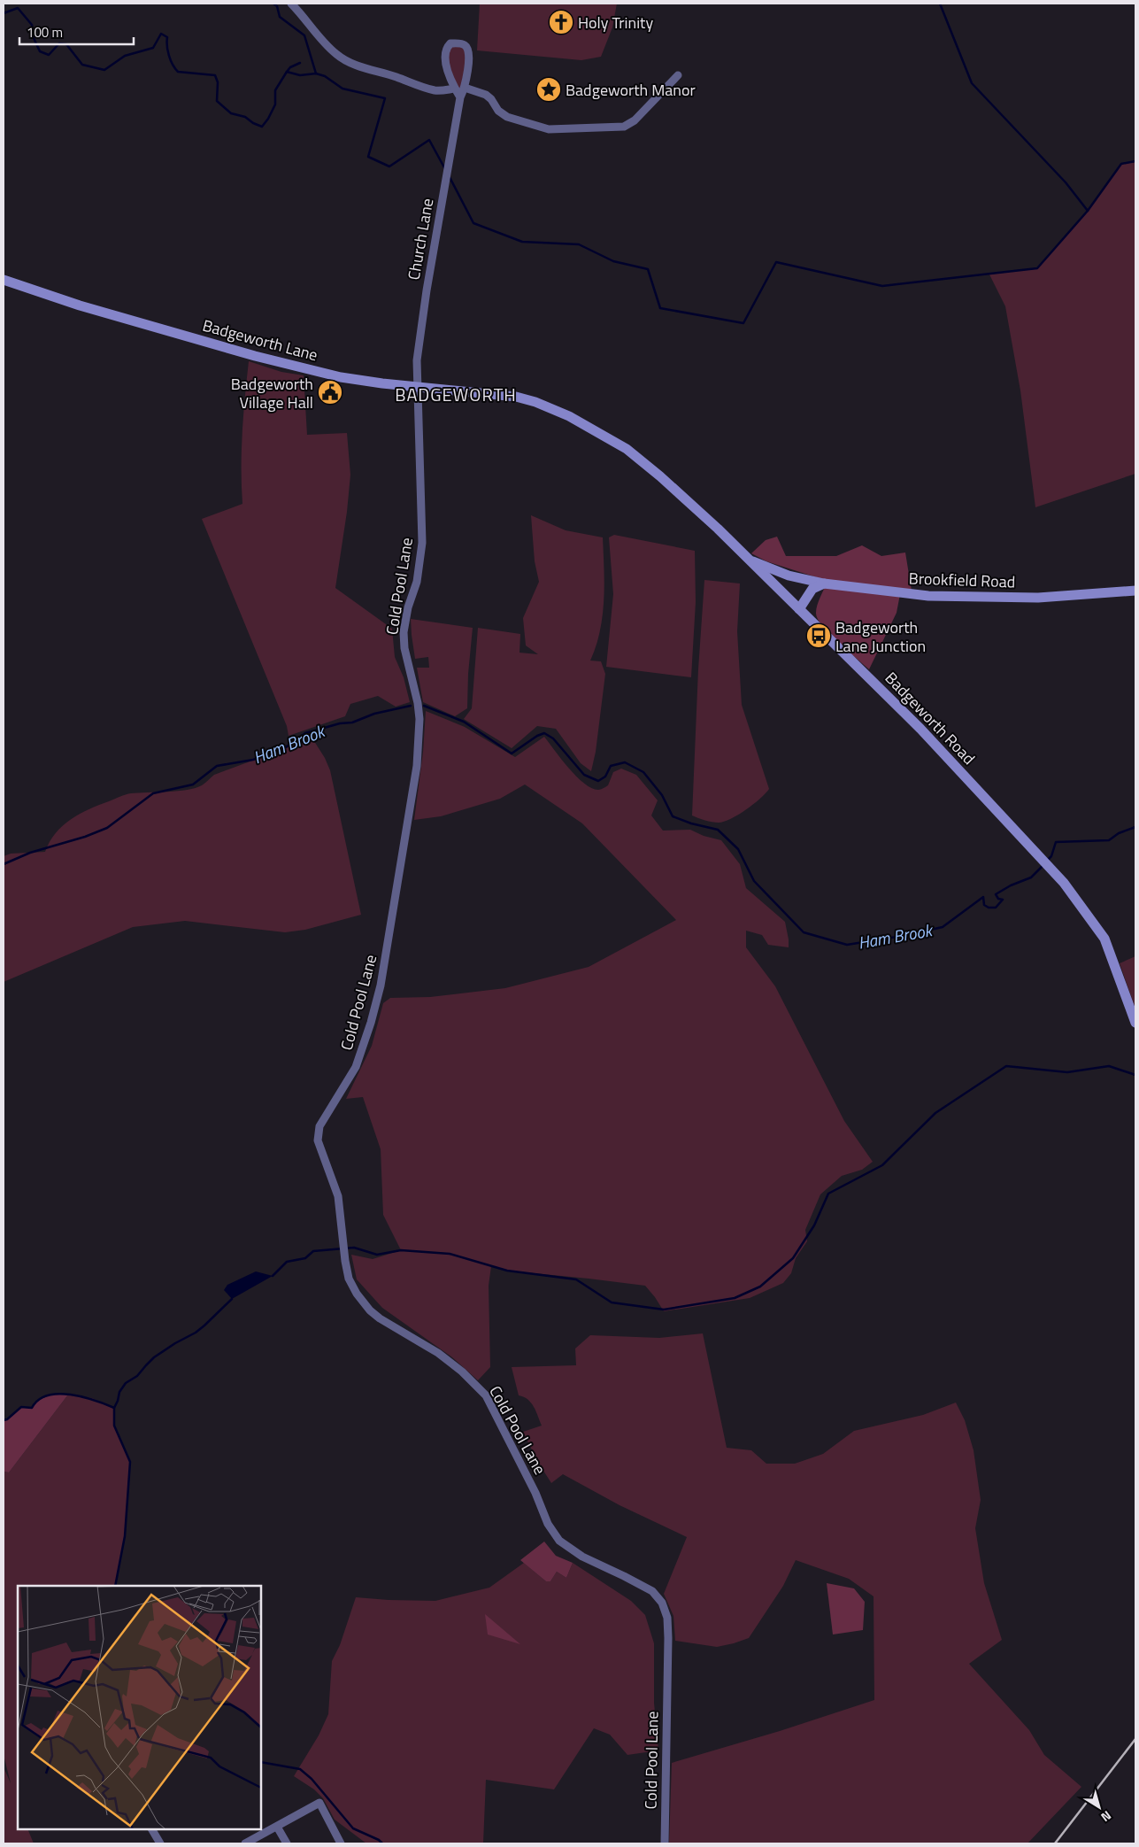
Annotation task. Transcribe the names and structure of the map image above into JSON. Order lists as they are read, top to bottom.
{
  "streets": {
    "street": [
      "Church Lane",
      "Badgeworth Lane",
      "Brookfield Road",
      "Cold Pool Lane",
      "Badgeworth Road"
    ]
  },
  "crossings": [
    ["Church Lane", "Badgeworth Lane"],
    ["Church Lane", "Cold Pool Lane"],
    ["Badgeworth Lane", "Cold Pool Lane"],
    ["Badgeworth Lane", "Badgeworth Road"],
    ["Brookfield Road", "Badgeworth Road"]
  ],
  "districts": ["BADGEWORTH"],
  "water": ["Ham Brook"],
  "places": {
    "church": ["Holy Trinity"],
    "place": ["Badgeworth Manor"],
    "public building": ["Badgeworth Village Hall"],
    "bus stop": ["Badgeworth Lane Junction"]
  },
  "scale_bar": "100 m",
  "north": "bottom right"
}
